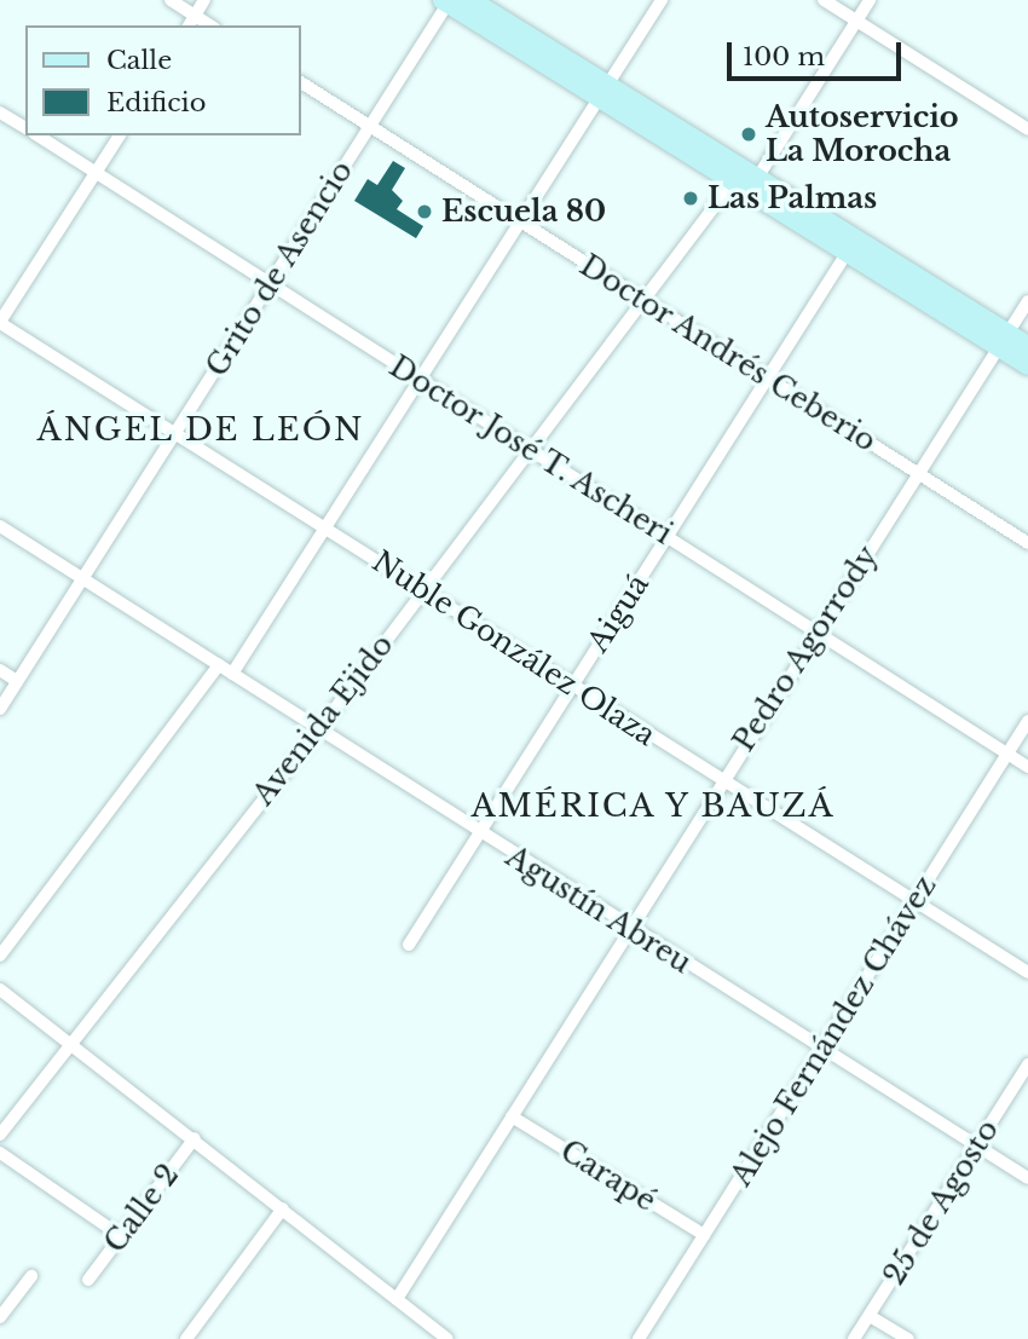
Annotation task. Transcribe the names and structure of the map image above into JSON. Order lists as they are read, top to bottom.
{
  "streets": {
    "street": [
      "Grito de Asencio",
      "Doctor Andrés Ceberio",
      "Doctor José T. Ascheri",
      "Aiguá",
      "Nuble González Olaza",
      "Pedro Agorrody",
      "Avenida Ejido",
      "Agustín Abreu",
      "Alejo Fernández Chávez",
      "Carapé",
      "25 de Agosto",
      "Calle 2"
    ]
  },
  "crossings": [
    ["Grito de Asencio", "Doctor Andrés Ceberio"],
    ["Grito de Asencio", "Doctor José T. Ascheri"],
    ["Grito de Asencio", "Nuble González Olaza"],
    ["Grito de Asencio", "Agustín Abreu"],
    ["Doctor Andrés Ceberio", "Aiguá"],
    ["Doctor Andrés Ceberio", "Pedro Agorrody"],
    ["Doctor Andrés Ceberio", "Avenida Ejido"],
    ["Doctor José T. Ascheri", "Aiguá"],
    ["Doctor José T. Ascheri", "Pedro Agorrody"],
    ["Doctor José T. Ascheri", "Avenida Ejido"],
    ["Doctor José T. Ascheri", "Alejo Fernández Chávez"],
    ["Aiguá", "Nuble González Olaza"],
    ["Aiguá", "Agustín Abreu"],
    ["Nuble González Olaza", "Pedro Agorrody"],
    ["Nuble González Olaza", "Avenida Ejido"],
    ["Nuble González Olaza", "Alejo Fernández Chávez"],
    ["Pedro Agorrody", "Agustín Abreu"],
    ["Pedro Agorrody", "Carapé"],
    ["Avenida Ejido", "Agustín Abreu"],
    ["Agustín Abreu", "Alejo Fernández Chávez"],
    ["Agustín Abreu", "25 de Agosto"],
    ["Alejo Fernández Chávez", "Carapé"]
  ],
  "districts": ["ÁNGEL DE LEÓN", "AMÉRICA Y BAUZÁ"],
  "places": ["Autoservicio La Morocha", "Las Palmas", "Escuela 80"],
  "legend": ["Calle", "Edificio"],
  "scale_bar": "100 m"
}
